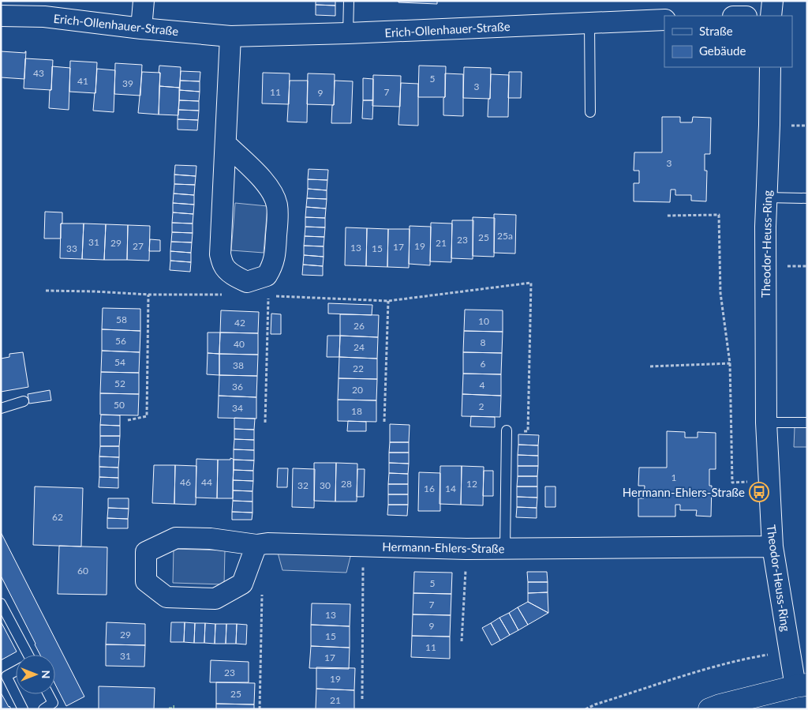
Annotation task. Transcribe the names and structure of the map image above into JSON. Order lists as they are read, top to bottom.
{
  "streets": {
    "street": ["Erich-Ollenhauer-Straße", "Theodor-Heuss-Ring", "Hermann-Ehlers-Straße"]
  },
  "crossings": [
    ["Theodor-Heuss-Ring", "Hermann-Ehlers-Straße"]
  ],
  "places": {
    "bus stop": ["Hermann-Ehlers-Straße"]
  },
  "house_numbers": [
    "43",
    "5",
    "41",
    "39",
    "3",
    "11",
    "7",
    "9",
    "3",
    "25a",
    "25",
    "23",
    "31",
    "29",
    "21",
    "27",
    "19",
    "17",
    "13",
    "33",
    "15",
    "58",
    "10",
    "42",
    "26",
    "56",
    "8",
    "40",
    "24",
    "54",
    "6",
    "38",
    "22",
    "52",
    "4",
    "36",
    "20",
    "50",
    "2",
    "34",
    "18",
    "1",
    "46",
    "44",
    "28",
    "12",
    "32",
    "30",
    "16",
    "14",
    "62",
    "60",
    "5",
    "7",
    "13",
    "9",
    "29",
    "15",
    "11",
    "31",
    "17",
    "23",
    "19",
    "25",
    "21"
  ],
  "legend": ["Straße", "Gebäude"],
  "north": "right"
}
